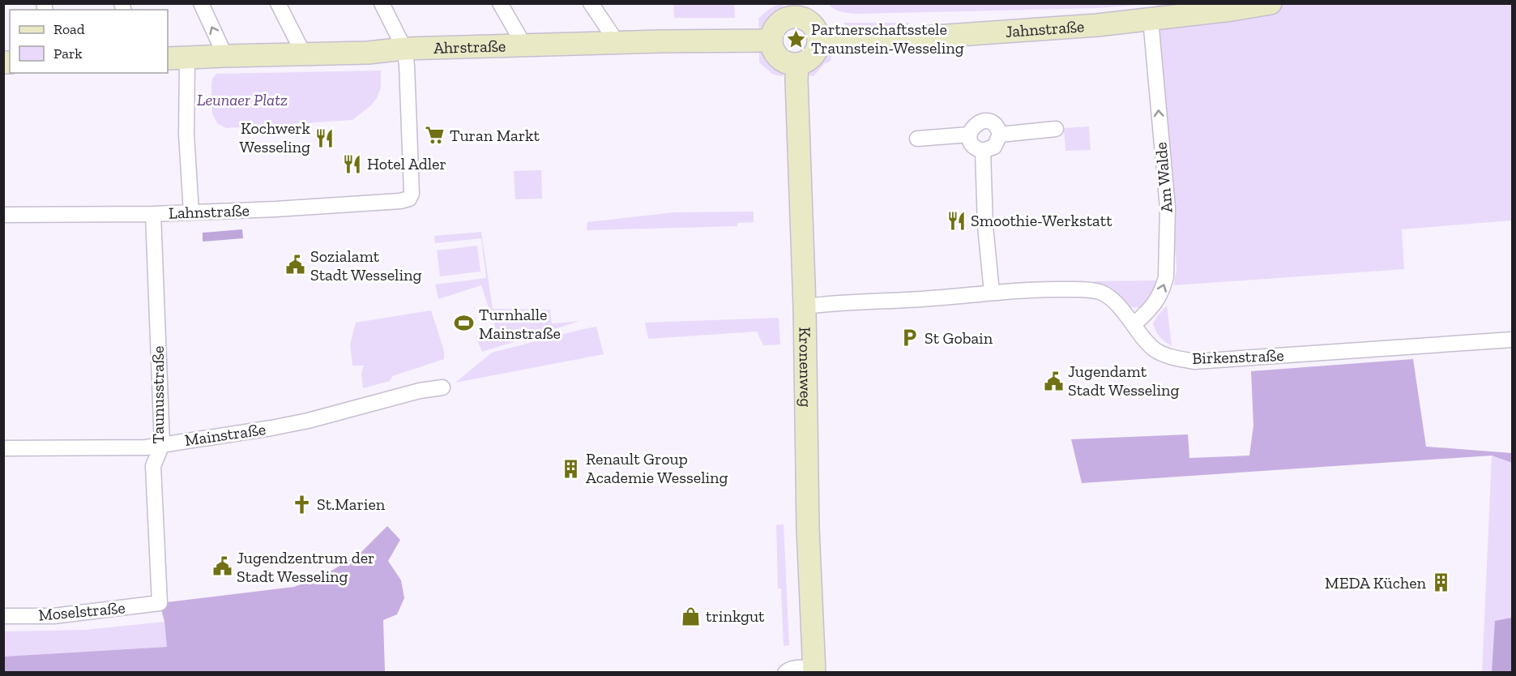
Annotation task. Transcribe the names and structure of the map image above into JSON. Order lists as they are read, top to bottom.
{
  "streets": {
    "street": [
      "Jahnstraße",
      "Ahrstraße",
      "Am Walde",
      "Lahnstraße",
      "Birkenstraße",
      "Kronenweg",
      "Taunusstraße",
      "Mainstraße",
      "Moselstraße"
    ]
  },
  "crossings": [
    ["Jahnstraße", "Ahrstraße"],
    ["Jahnstraße", "Am Walde"],
    ["Jahnstraße", "Kronenweg"],
    ["Ahrstraße", "Lahnstraße"],
    ["Ahrstraße", "Kronenweg"],
    ["Am Walde", "Birkenstraße"],
    ["Lahnstraße", "Taunusstraße"],
    ["Birkenstraße", "Kronenweg"],
    ["Taunusstraße", "Mainstraße"],
    ["Taunusstraße", "Moselstraße"]
  ],
  "one_way": ["Am Walde"],
  "parks": ["Leunaer Platz"],
  "places": {
    "place": ["Partnerschaftsstele Traunstein-Wesseling"],
    "supermarket": ["Turan Markt"],
    "restaurant": ["Kochwerk Wesseling", "Hotel Adler", "Smoothie-Werkstatt"],
    "public building": ["Sozialamt Stadt Wesseling", "Jugendamt Stadt Wesseling", "Jugendzentrum der Stadt Wesseling"],
    "sports": ["Turnhalle Mainstraße"],
    "parking": ["St Gobain"],
    "building": ["Renault Group Academie Wesseling", "MEDA Küchen"],
    "church": ["St.Marien"],
    "shop": ["trinkgut"]
  },
  "legend": ["Road", "Park"]
}
